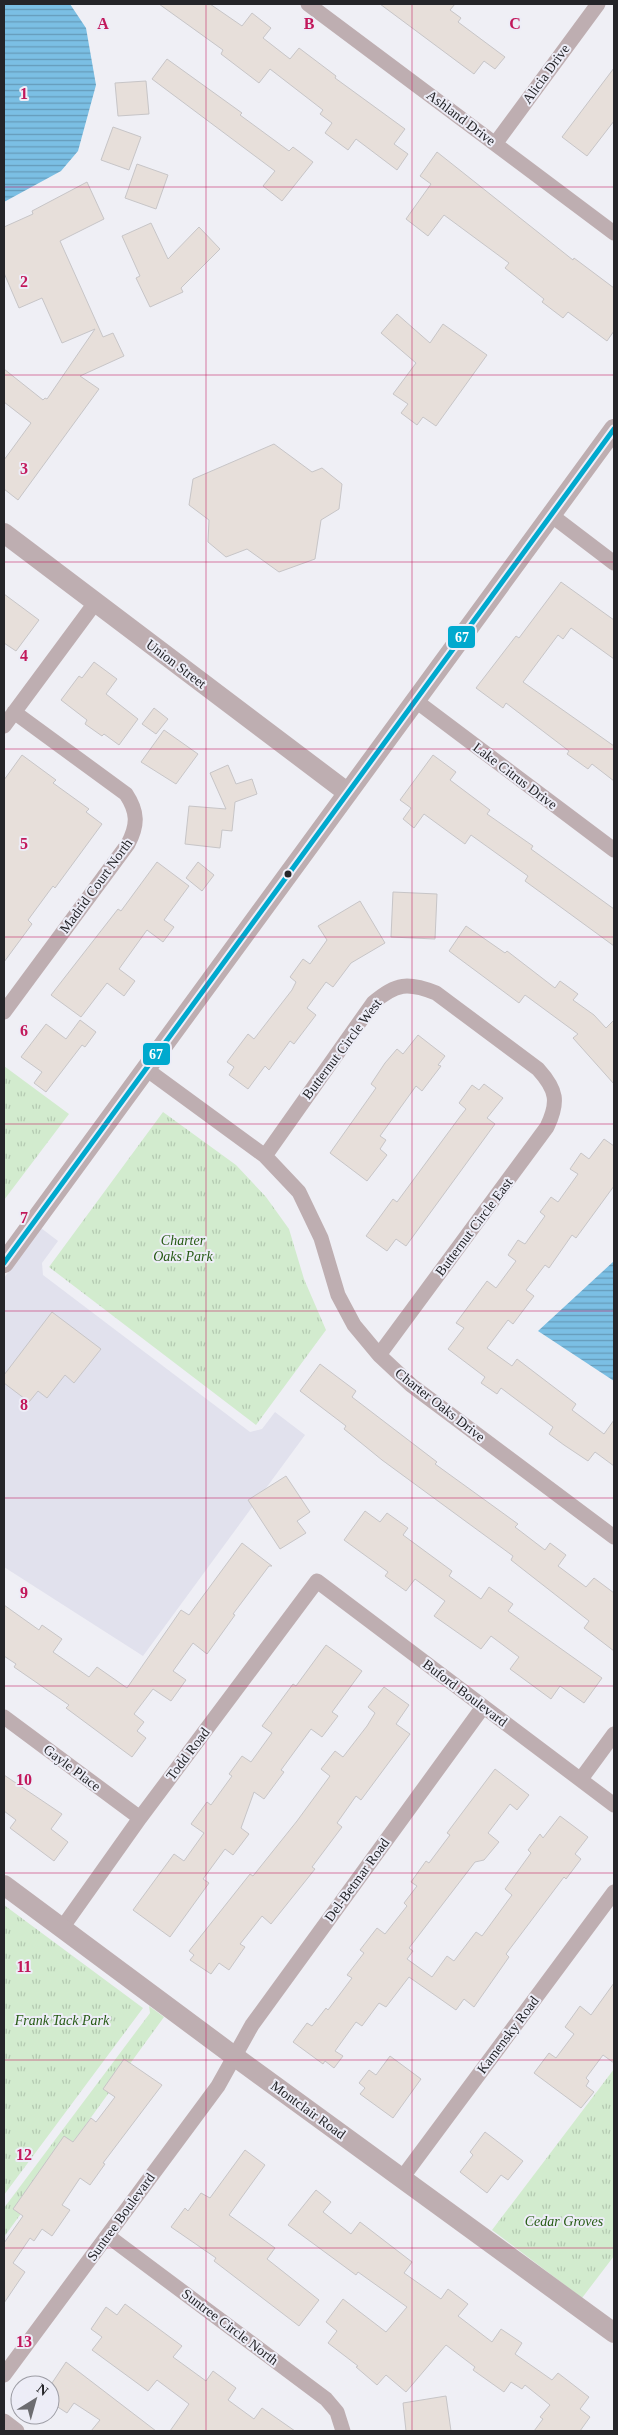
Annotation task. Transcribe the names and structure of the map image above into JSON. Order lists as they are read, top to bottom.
{
  "streets": {
    "street": [
      "Alicia Drive",
      "Ashland Drive",
      "Union Street",
      "Lake Citrus Drive",
      "Madrid Court North",
      "Butternut Circle West",
      "Butternut Circle East",
      "Charter Oaks Drive",
      "Buford Boulevard",
      "Todd Road",
      "Gayle Place",
      "Del-Betmar Road",
      "Kamensky Road",
      "Montclair Road",
      "Suntree Boulevard",
      "Suntree Circle North"
    ]
  },
  "crossings": [
    ["Alicia Drive", "Ashland Drive"],
    ["Butternut Circle West", "Butternut Circle East"],
    ["Butternut Circle West", "Charter Oaks Drive"],
    ["Butternut Circle East", "Charter Oaks Drive"],
    ["Buford Boulevard", "Todd Road"],
    ["Buford Boulevard", "Del-Betmar Road"],
    ["Todd Road", "Gayle Place"],
    ["Todd Road", "Montclair Road"],
    ["Del-Betmar Road", "Montclair Road"],
    ["Del-Betmar Road", "Suntree Boulevard"],
    ["Kamensky Road", "Montclair Road"],
    ["Montclair Road", "Suntree Boulevard"],
    ["Suntree Boulevard", "Suntree Circle North"]
  ],
  "parks": ["Charter Oaks Park", "Frank Tack Park", "Cedar Groves"],
  "lines": ["transit line 67"],
  "north": "top right",
  "grid": {
    "columns": ["A", "B", "C"],
    "rows": [
      "1",
      "2",
      "3",
      "4",
      "5",
      "6",
      "7",
      "8",
      "9",
      "10",
      "11",
      "12",
      "13"
    ]
  }
}
